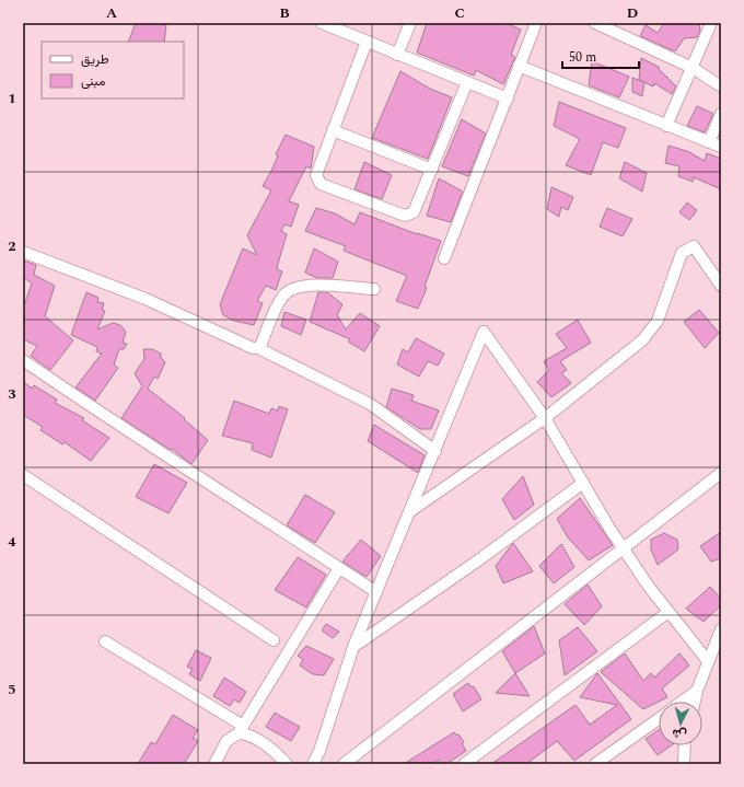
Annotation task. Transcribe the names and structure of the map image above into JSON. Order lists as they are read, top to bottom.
{
  "legend": ["طريق", "مبنى"],
  "scale_bar": "50 m",
  "north": "bottom",
  "grid": {
    "columns": [
      "A",
      "B",
      "C",
      "D"
    ],
    "rows": [
      "1",
      "2",
      "3",
      "4",
      "5"
    ]
  }
}
